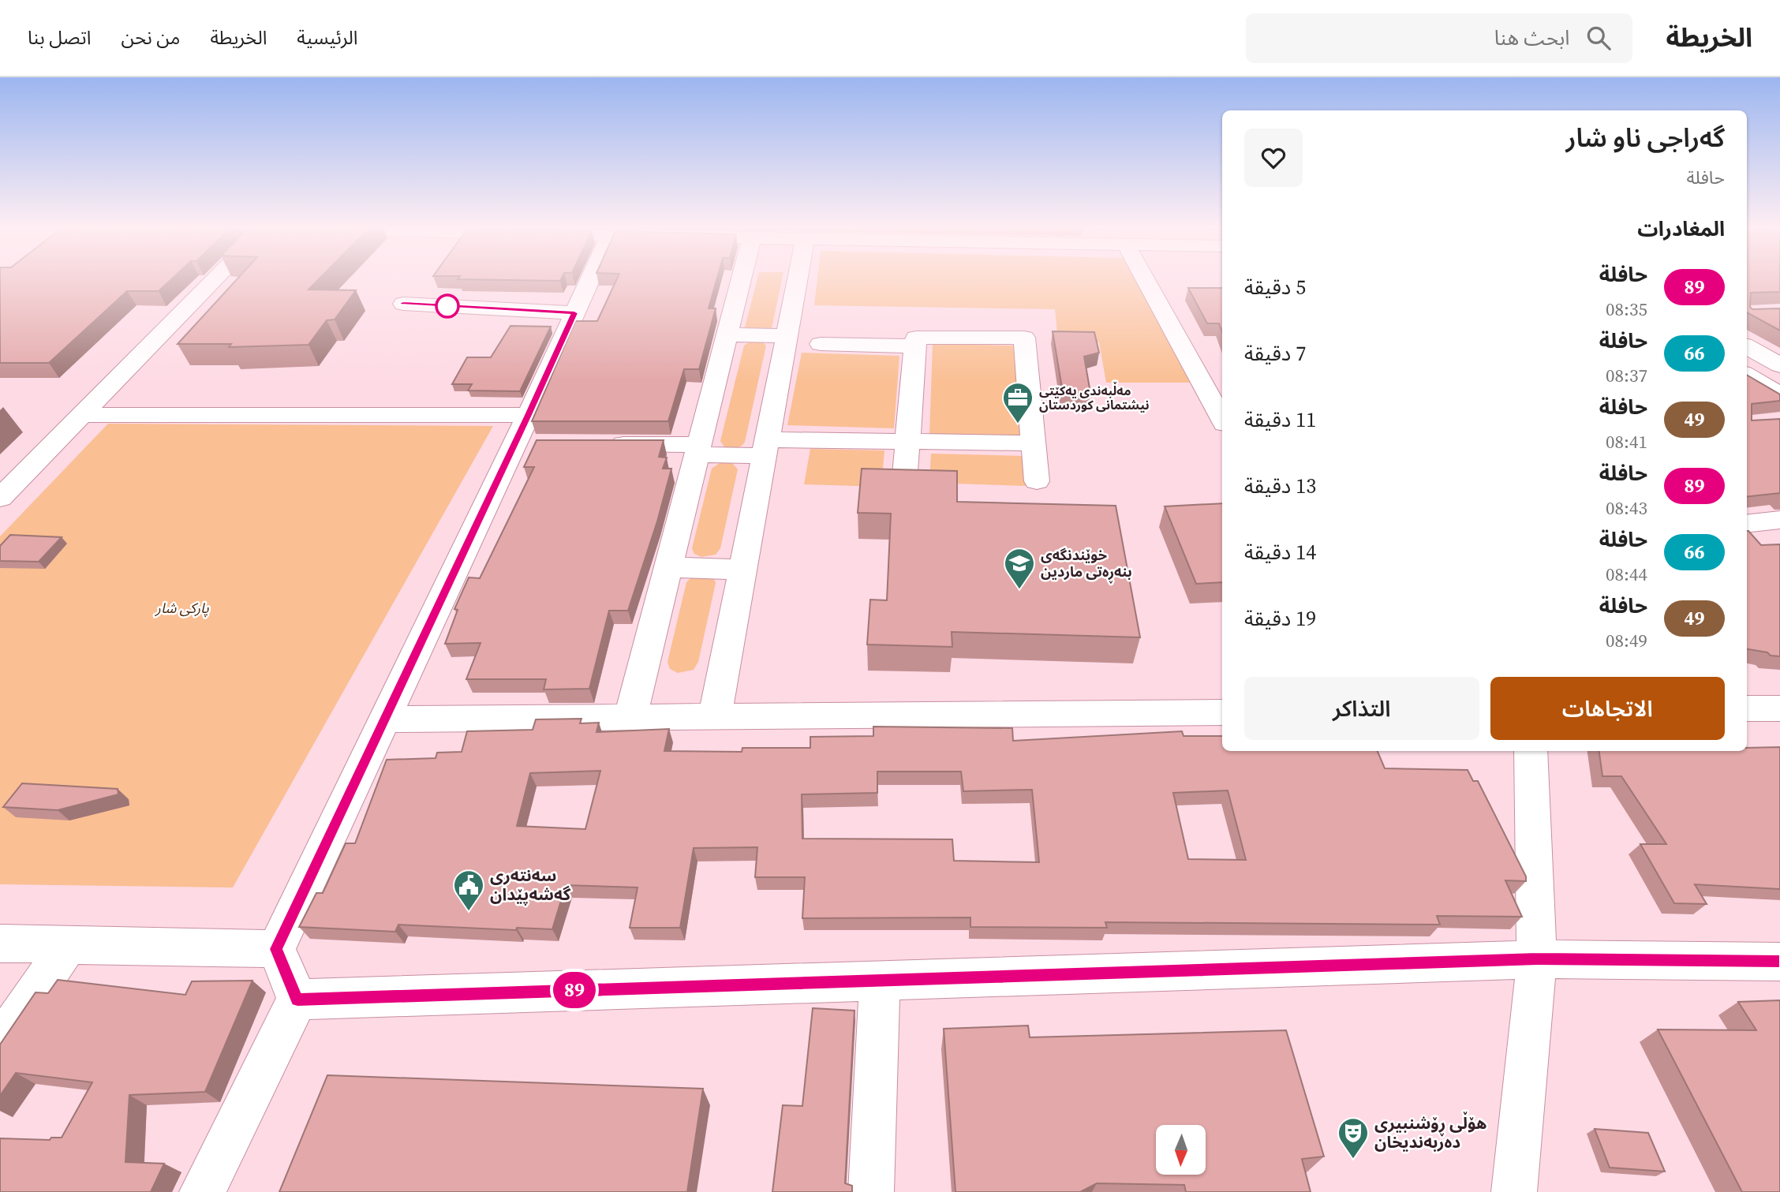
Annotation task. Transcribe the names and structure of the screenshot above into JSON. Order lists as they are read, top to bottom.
{
  "parks": ["پاركى شار"],
  "places": {
    "office": ["مەڵبەندی یەکێتی نیشتمانی کوردستان"],
    "school or university": ["خوێندنگەی بنەڕەتی ماردین"],
    "public building": ["سەنتەری گەشەپێدان"],
    "theatre": ["هۆڵی ڕۆشنبیری دەربەندیخان"]
  },
  "lines": ["bus line 89"],
  "north": "bottom",
  "page": {
    "header": "الخريطة",
    "search": "ابحث هنا",
    "nav": [
      "الرئيسية",
      "الخريطة",
      "من نحن",
      "اتصل بنا"
    ],
    "on_map": "89",
    "heading": [
      ["گەراجی ناو شار", "حافلة"],
      "المغادرات"
    ],
    "list": [
      {
        "mark": "89",
        "name": "حافلة",
        "note": "08:35",
        "value": "5 دقيقة"
      },
      {
        "mark": "66",
        "name": "حافلة",
        "note": "08:37",
        "value": "7 دقيقة"
      },
      {
        "mark": "49",
        "name": "حافلة",
        "note": "08:41",
        "value": "11 دقيقة"
      },
      {
        "mark": "89",
        "name": "حافلة",
        "note": "08:43",
        "value": "13 دقيقة"
      },
      {
        "mark": "66",
        "name": "حافلة",
        "note": "08:44",
        "value": "14 دقيقة"
      },
      {
        "mark": "49",
        "name": "حافلة",
        "note": "08:49",
        "value": "19 دقيقة"
      }
    ],
    "buttons": ["الاتجاهات", "التذاكر"]
  }
}
